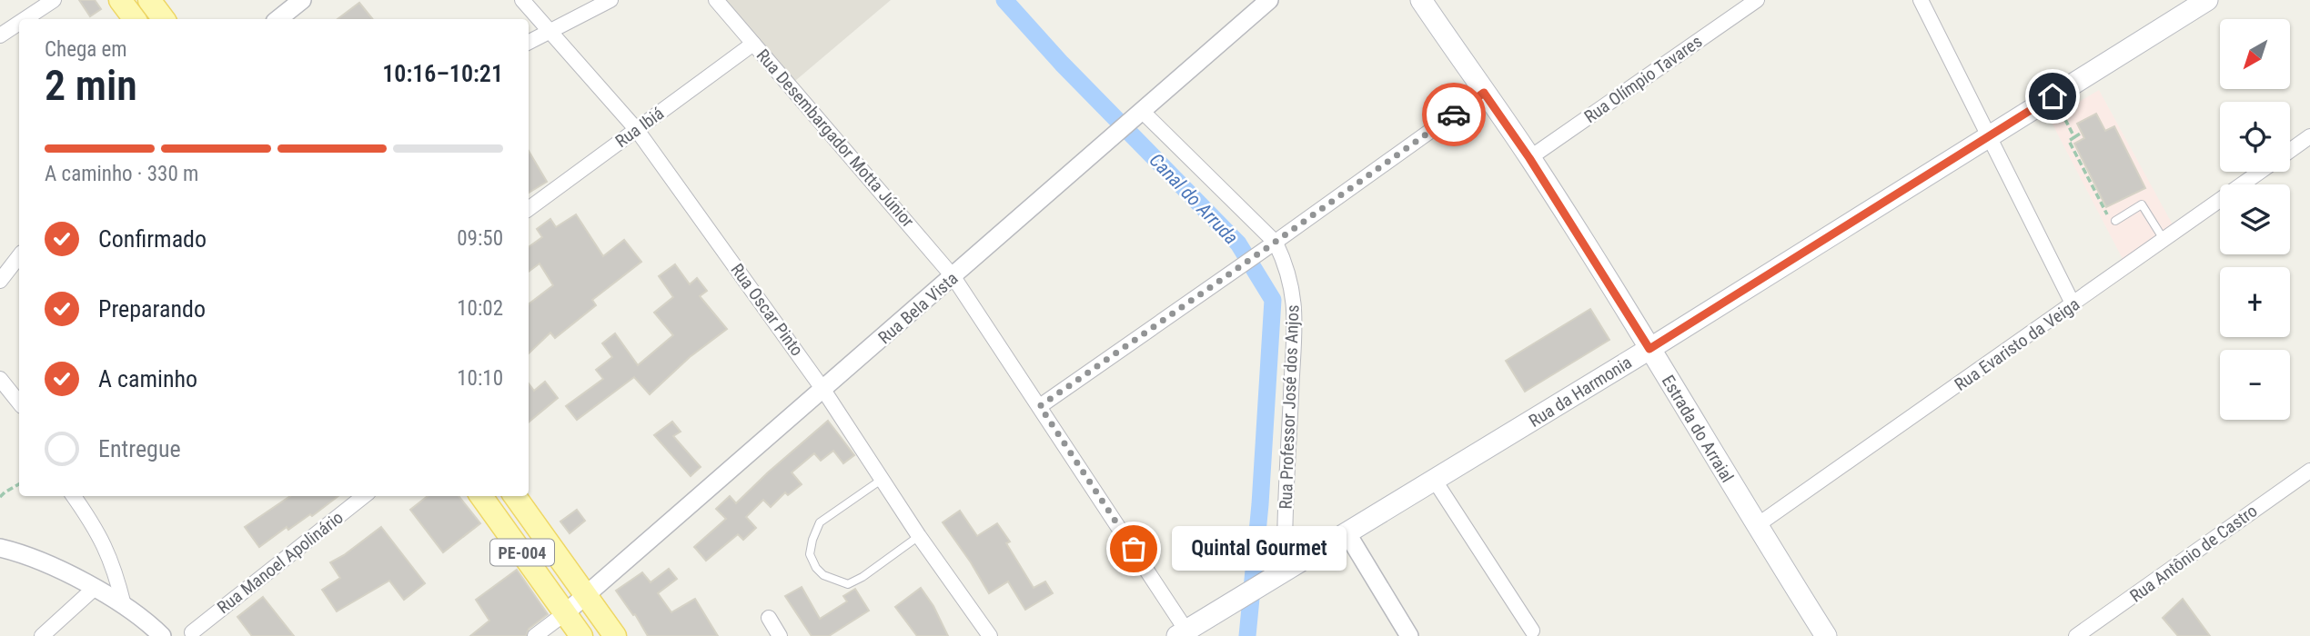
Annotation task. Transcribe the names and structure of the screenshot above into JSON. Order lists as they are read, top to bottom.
{
  "streets": {
    "main road": ["Rua da Harmonia", "Estrada do Arraial", "PE-004"],
    "street": [
      "Rua Olímpio Tavares",
      "Rua Ibiá",
      "Rua Desembargador Motta Júnior",
      "Rua Bela Vista",
      "Rua Oscar Pinto",
      "Rua Evaristo da Veiga",
      "Rua Professor José dos Anjos",
      "Rua Antônio de Castro",
      "Rua Manoel Apolinário"
    ]
  },
  "crossings": [
    ["Rua Olímpio Tavares", "Estrada do Arraial"],
    ["Rua Ibiá", "Rua Desembargador Motta Júnior"],
    ["Rua Ibiá", "Rua Oscar Pinto"],
    ["Rua Desembargador Motta Júnior", "Rua Bela Vista"],
    ["Rua Desembargador Motta Júnior", "Rua da Harmonia"],
    ["Rua Bela Vista", "Rua Oscar Pinto"],
    ["Rua Bela Vista", "Rua Professor José dos Anjos"],
    ["Rua Bela Vista", "PE-004"],
    ["Rua Evaristo da Veiga", "Estrada do Arraial"],
    ["Rua da Harmonia", "Rua Professor José dos Anjos"],
    ["Rua da Harmonia", "Estrada do Arraial"]
  ],
  "water": ["Canal do Arruda"],
  "places": ["Quintal Gourmet"],
  "north": "bottom left",
  "page": {
    "map_buttons": ["+", "−"],
    "heading": ["2 min", "Chega em", "10:16–10:21"],
    "bar": "A caminho · 330 m",
    "list": [
      ["Confirmado", "09:50"],
      ["Preparando", "10:02"],
      ["A caminho", "10:10"],
      "Entregue"
    ],
    "bubble": "Quintal Gourmet"
  }
}
